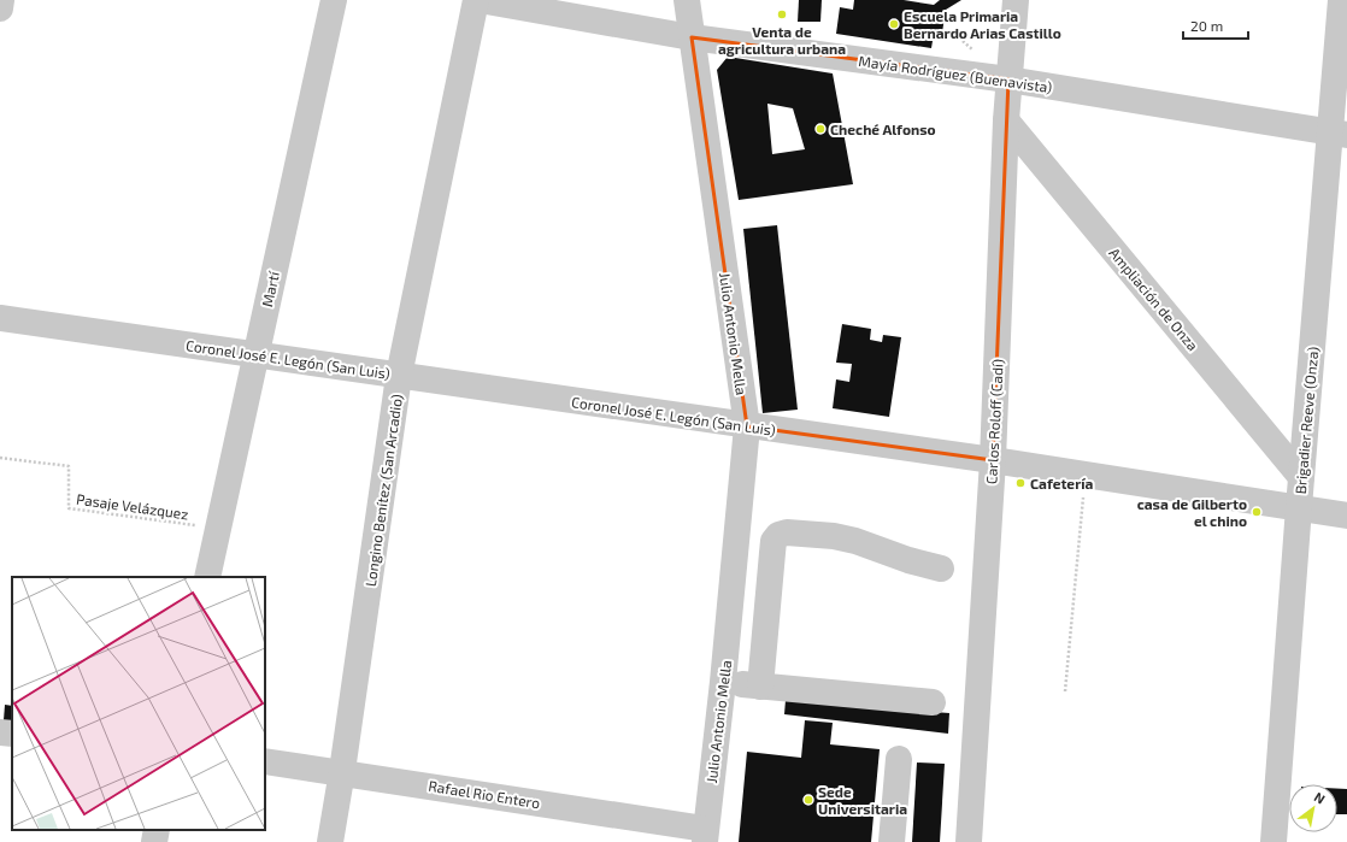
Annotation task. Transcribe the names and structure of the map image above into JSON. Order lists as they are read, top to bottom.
{
  "streets": {
    "street": [
      "Mayía Rodríguez (Buenavista)",
      "Martí",
      "Ampliación de Onza",
      "Julio Antonio Mella",
      "Coronel José E. Legón (San Luis)",
      "Brigadier Reeve (Onza)",
      "Carlos Roloff (Cadí)",
      "Longino Benítez (San Arcadio)",
      "Rafael Rio Entero"
    ],
    "path": ["Pasaje Velázquez"]
  },
  "crossings": [
    ["Mayía Rodríguez (Buenavista)", "Julio Antonio Mella"],
    ["Mayía Rodríguez (Buenavista)", "Brigadier Reeve (Onza)"],
    ["Mayía Rodríguez (Buenavista)", "Carlos Roloff (Cadí)"],
    ["Mayía Rodríguez (Buenavista)", "Longino Benítez (San Arcadio)"],
    ["Martí", "Coronel José E. Legón (San Luis)"],
    ["Martí", "Pasaje Velázquez"],
    ["Ampliación de Onza", "Brigadier Reeve (Onza)"],
    ["Ampliación de Onza", "Carlos Roloff (Cadí)"],
    ["Julio Antonio Mella", "Coronel José E. Legón (San Luis)"],
    ["Julio Antonio Mella", "Rafael Rio Entero"],
    ["Coronel José E. Legón (San Luis)", "Brigadier Reeve (Onza)"],
    ["Coronel José E. Legón (San Luis)", "Carlos Roloff (Cadí)"],
    ["Coronel José E. Legón (San Luis)", "Longino Benítez (San Arcadio)"],
    ["Longino Benítez (San Arcadio)", "Rafael Rio Entero"]
  ],
  "places": [
    "Venta de agricultura urbana",
    "Escuela Primaria Bernardo Arias Castillo",
    "Cheché Alfonso",
    "Cafetería",
    "casa de Gilberto el chino",
    "Sede Universitaria"
  ],
  "scale_bar": "20 m",
  "north": "top right"
}
